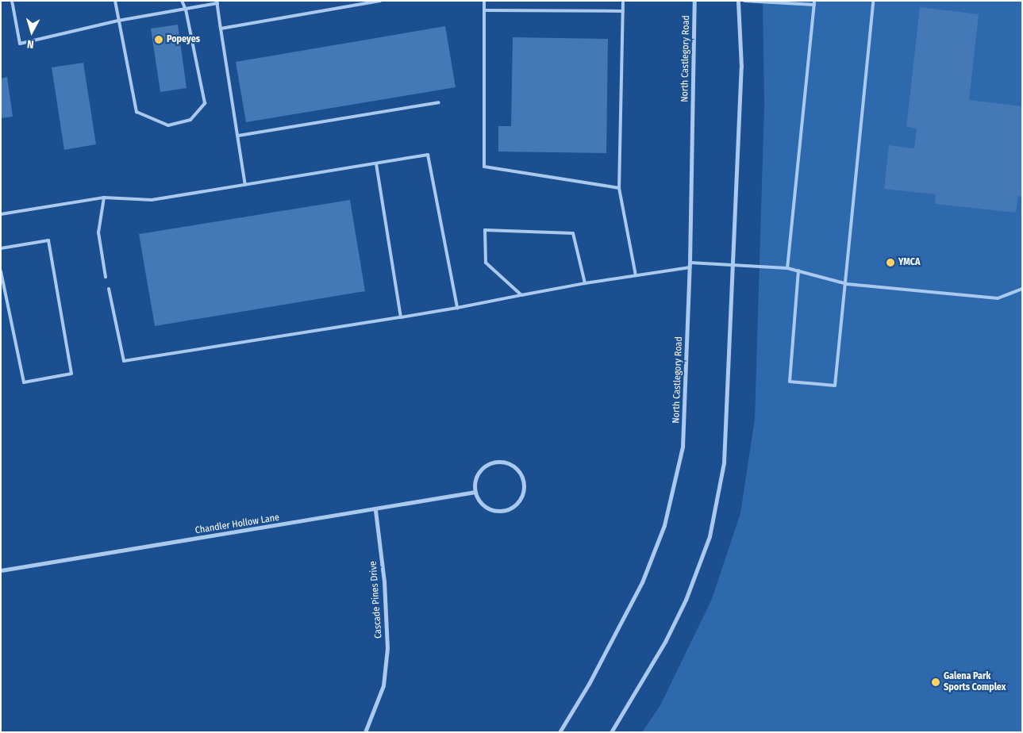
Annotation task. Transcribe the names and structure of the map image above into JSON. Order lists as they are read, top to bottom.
{
  "streets": {
    "street": ["North Castlegory Road", "Chandler Hollow Lane", "Cascade Pines Drive"]
  },
  "crossings": [
    ["Chandler Hollow Lane", "Cascade Pines Drive"]
  ],
  "places": ["Popeyes", "YMCA", "Galena Park Sports Complex"],
  "north": "bottom"
}
